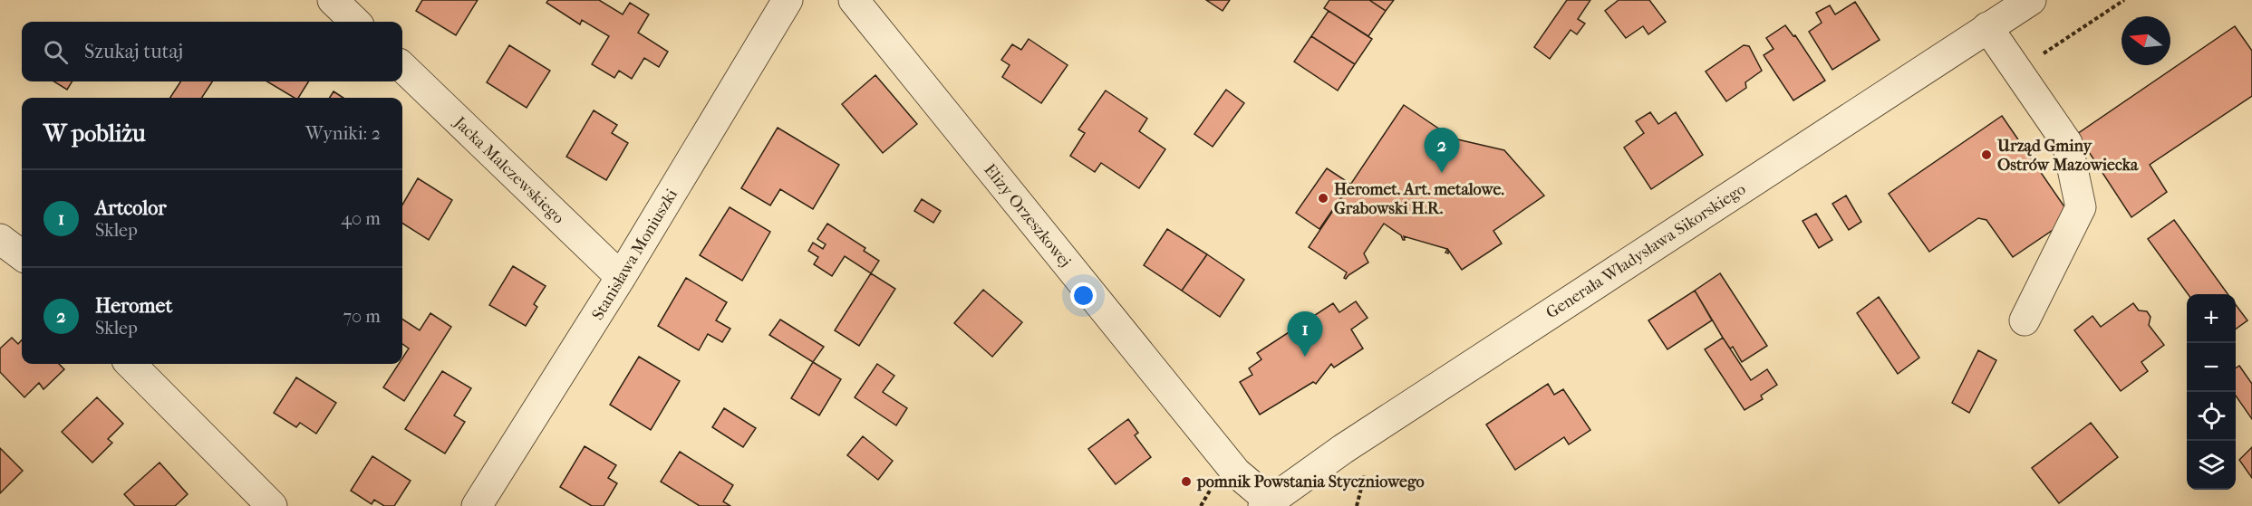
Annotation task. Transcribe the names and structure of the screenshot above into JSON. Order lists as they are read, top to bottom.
{
  "streets": {
    "street": [
      "Jacka Malczewskiego",
      "Elizy Orzeszkowej",
      "Generała Władysława Sikorskiego",
      "Stanisława Moniuszki"
    ]
  },
  "crossings": [
    ["Jacka Malczewskiego", "Stanisława Moniuszki"],
    ["Elizy Orzeszkowej", "Generała Władysława Sikorskiego"]
  ],
  "places": ["Urząd Gminy Ostrów Mazowiecka", "Heromet. Art. metalowe. Grabowski H.R.", "pomnik Powstania Styczniowego"],
  "north": "left",
  "page": {
    "search": "Szukaj tutaj",
    "heading": ["W pobliżu", "Wyniki: 2"],
    "pins": ["2", "1"],
    "list": [
      {
        "mark": "1",
        "name": "Artcolor",
        "note": "Sklep",
        "value": "40 m"
      },
      {
        "mark": "2",
        "name": "Heromet",
        "note": "Sklep",
        "value": "70 m"
      }
    ],
    "map_buttons": ["+", "−"]
  }
}
